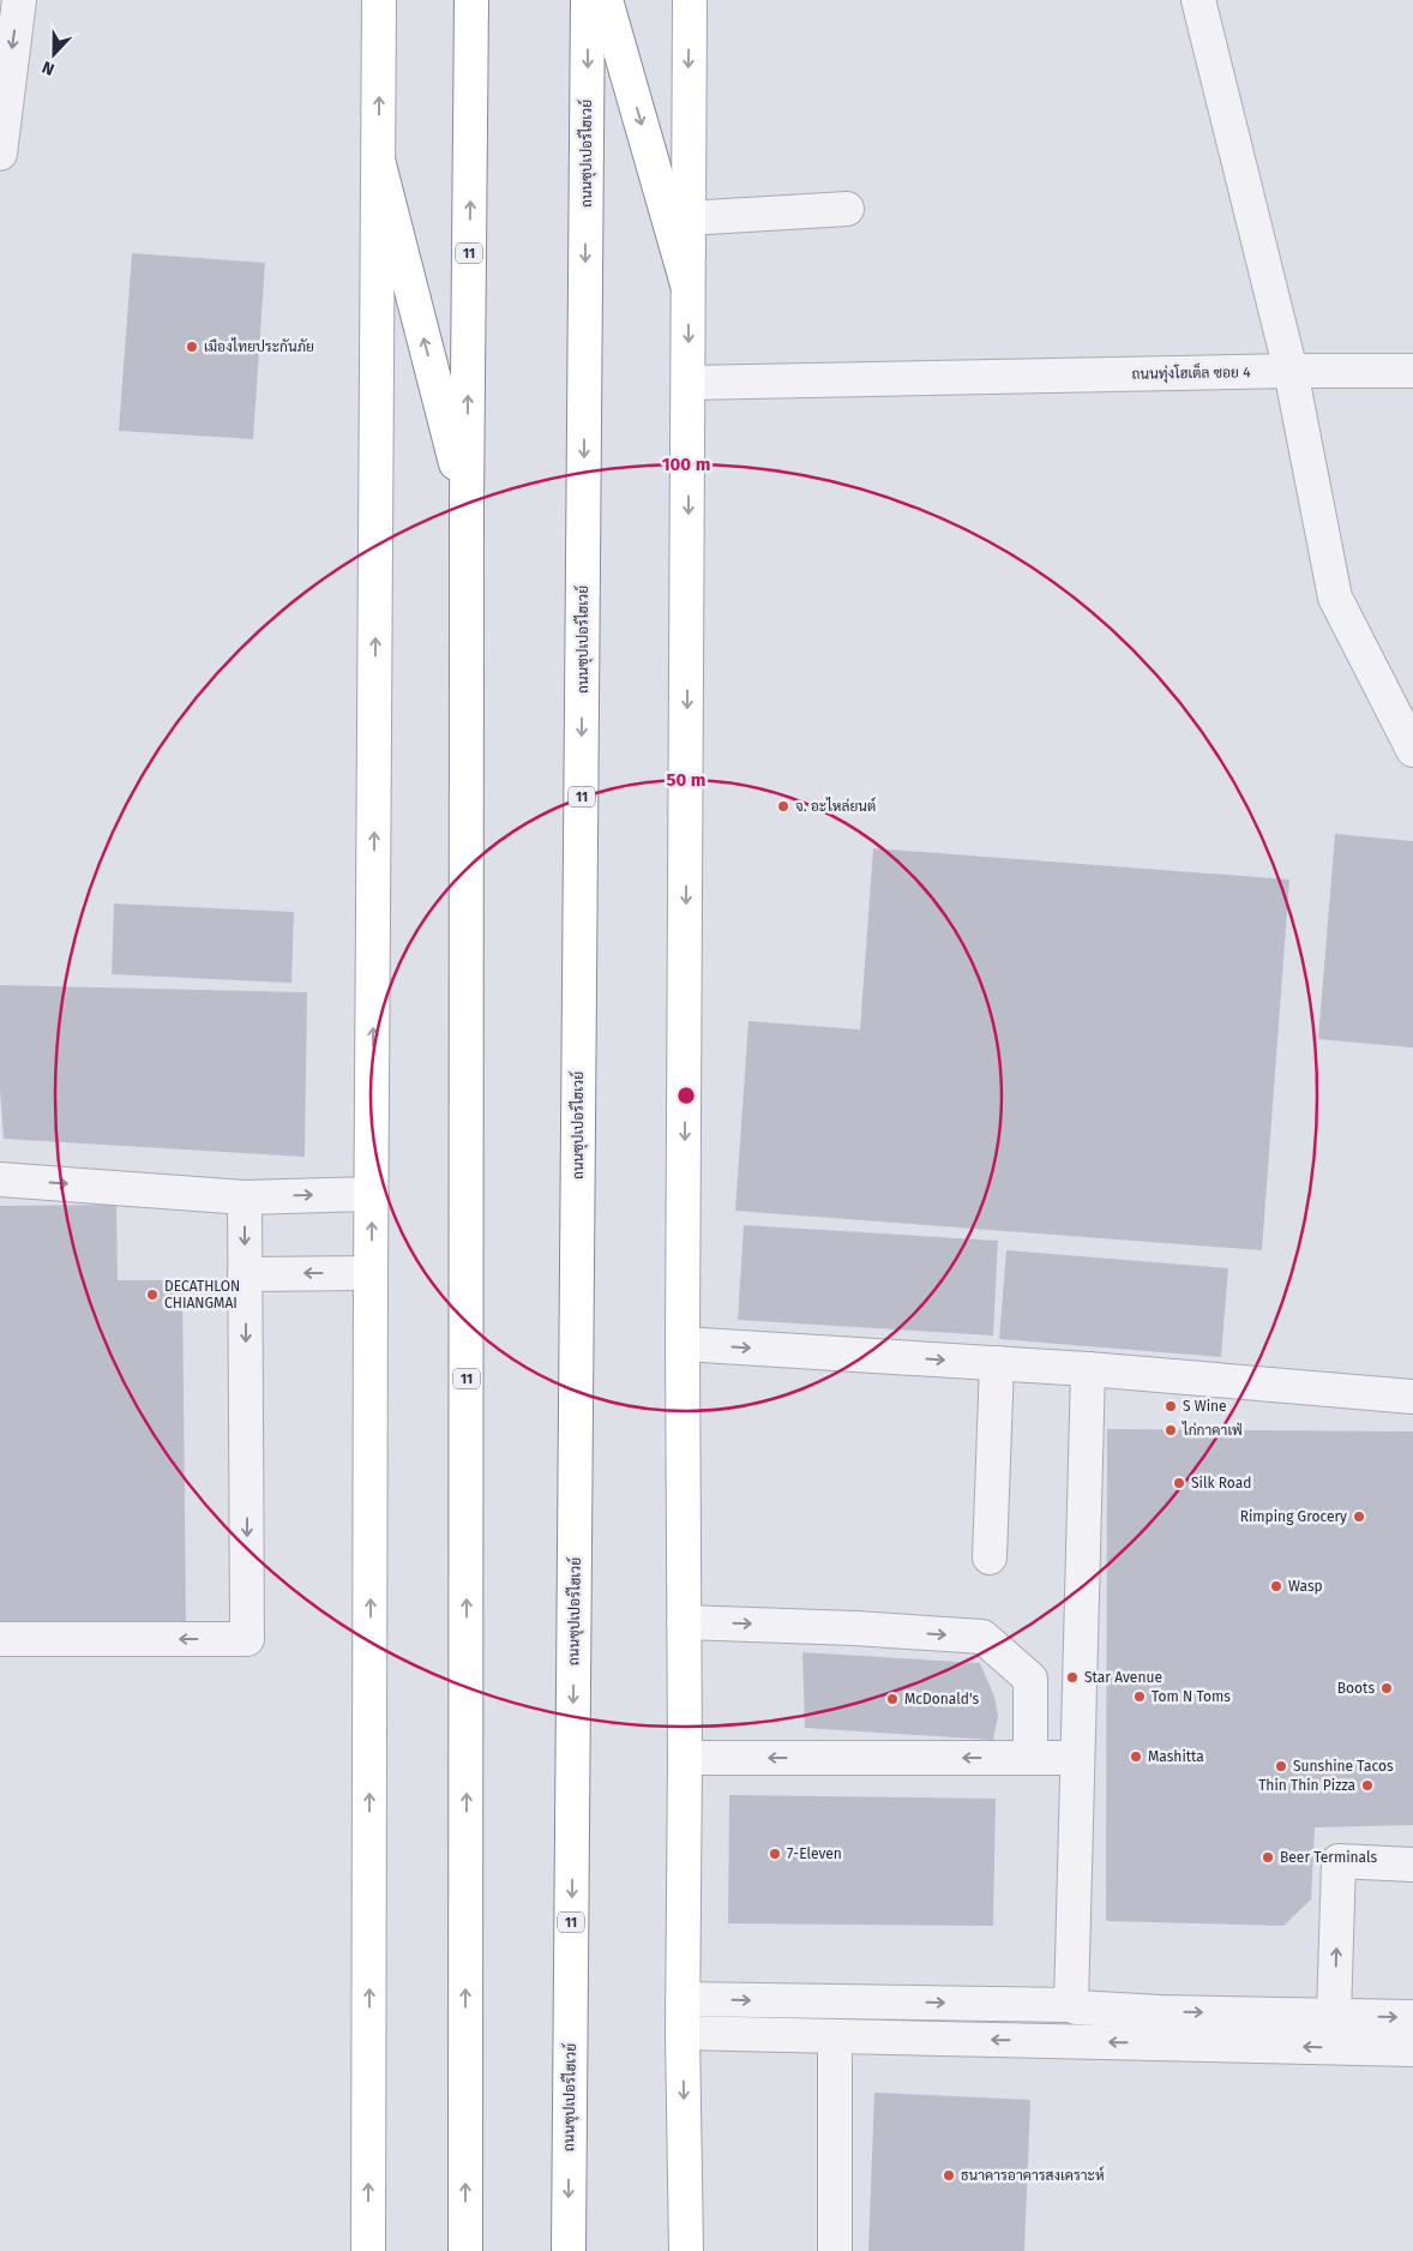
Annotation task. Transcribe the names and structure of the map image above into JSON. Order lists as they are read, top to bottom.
{
  "streets": {
    "main road": ["ถนนซุปเปอร์ไฮเวย์", "11"],
    "street": ["ถนนทุ่งโฮเต็ล ซอย 4"]
  },
  "places": [
    "เมืองไทยประกันภัย",
    "จ. อะไหล่ยนต์",
    "DECATHLON CHIANGMAI",
    "S Wine",
    "ไก่กาคาเฟ่",
    "Silk Road",
    "Rimping Grocery",
    "Wasp",
    "Star Avenue",
    "Boots",
    "Tom N Toms",
    "McDonald's",
    "Mashitta",
    "Sunshine Tacos",
    "Thin Thin Pizza",
    "7-Eleven",
    "Beer Terminals",
    "ธนาคารอาคารสงเคราะห์"
  ],
  "north": "bottom",
  "rings": ["100 m", "50 m"]
}
